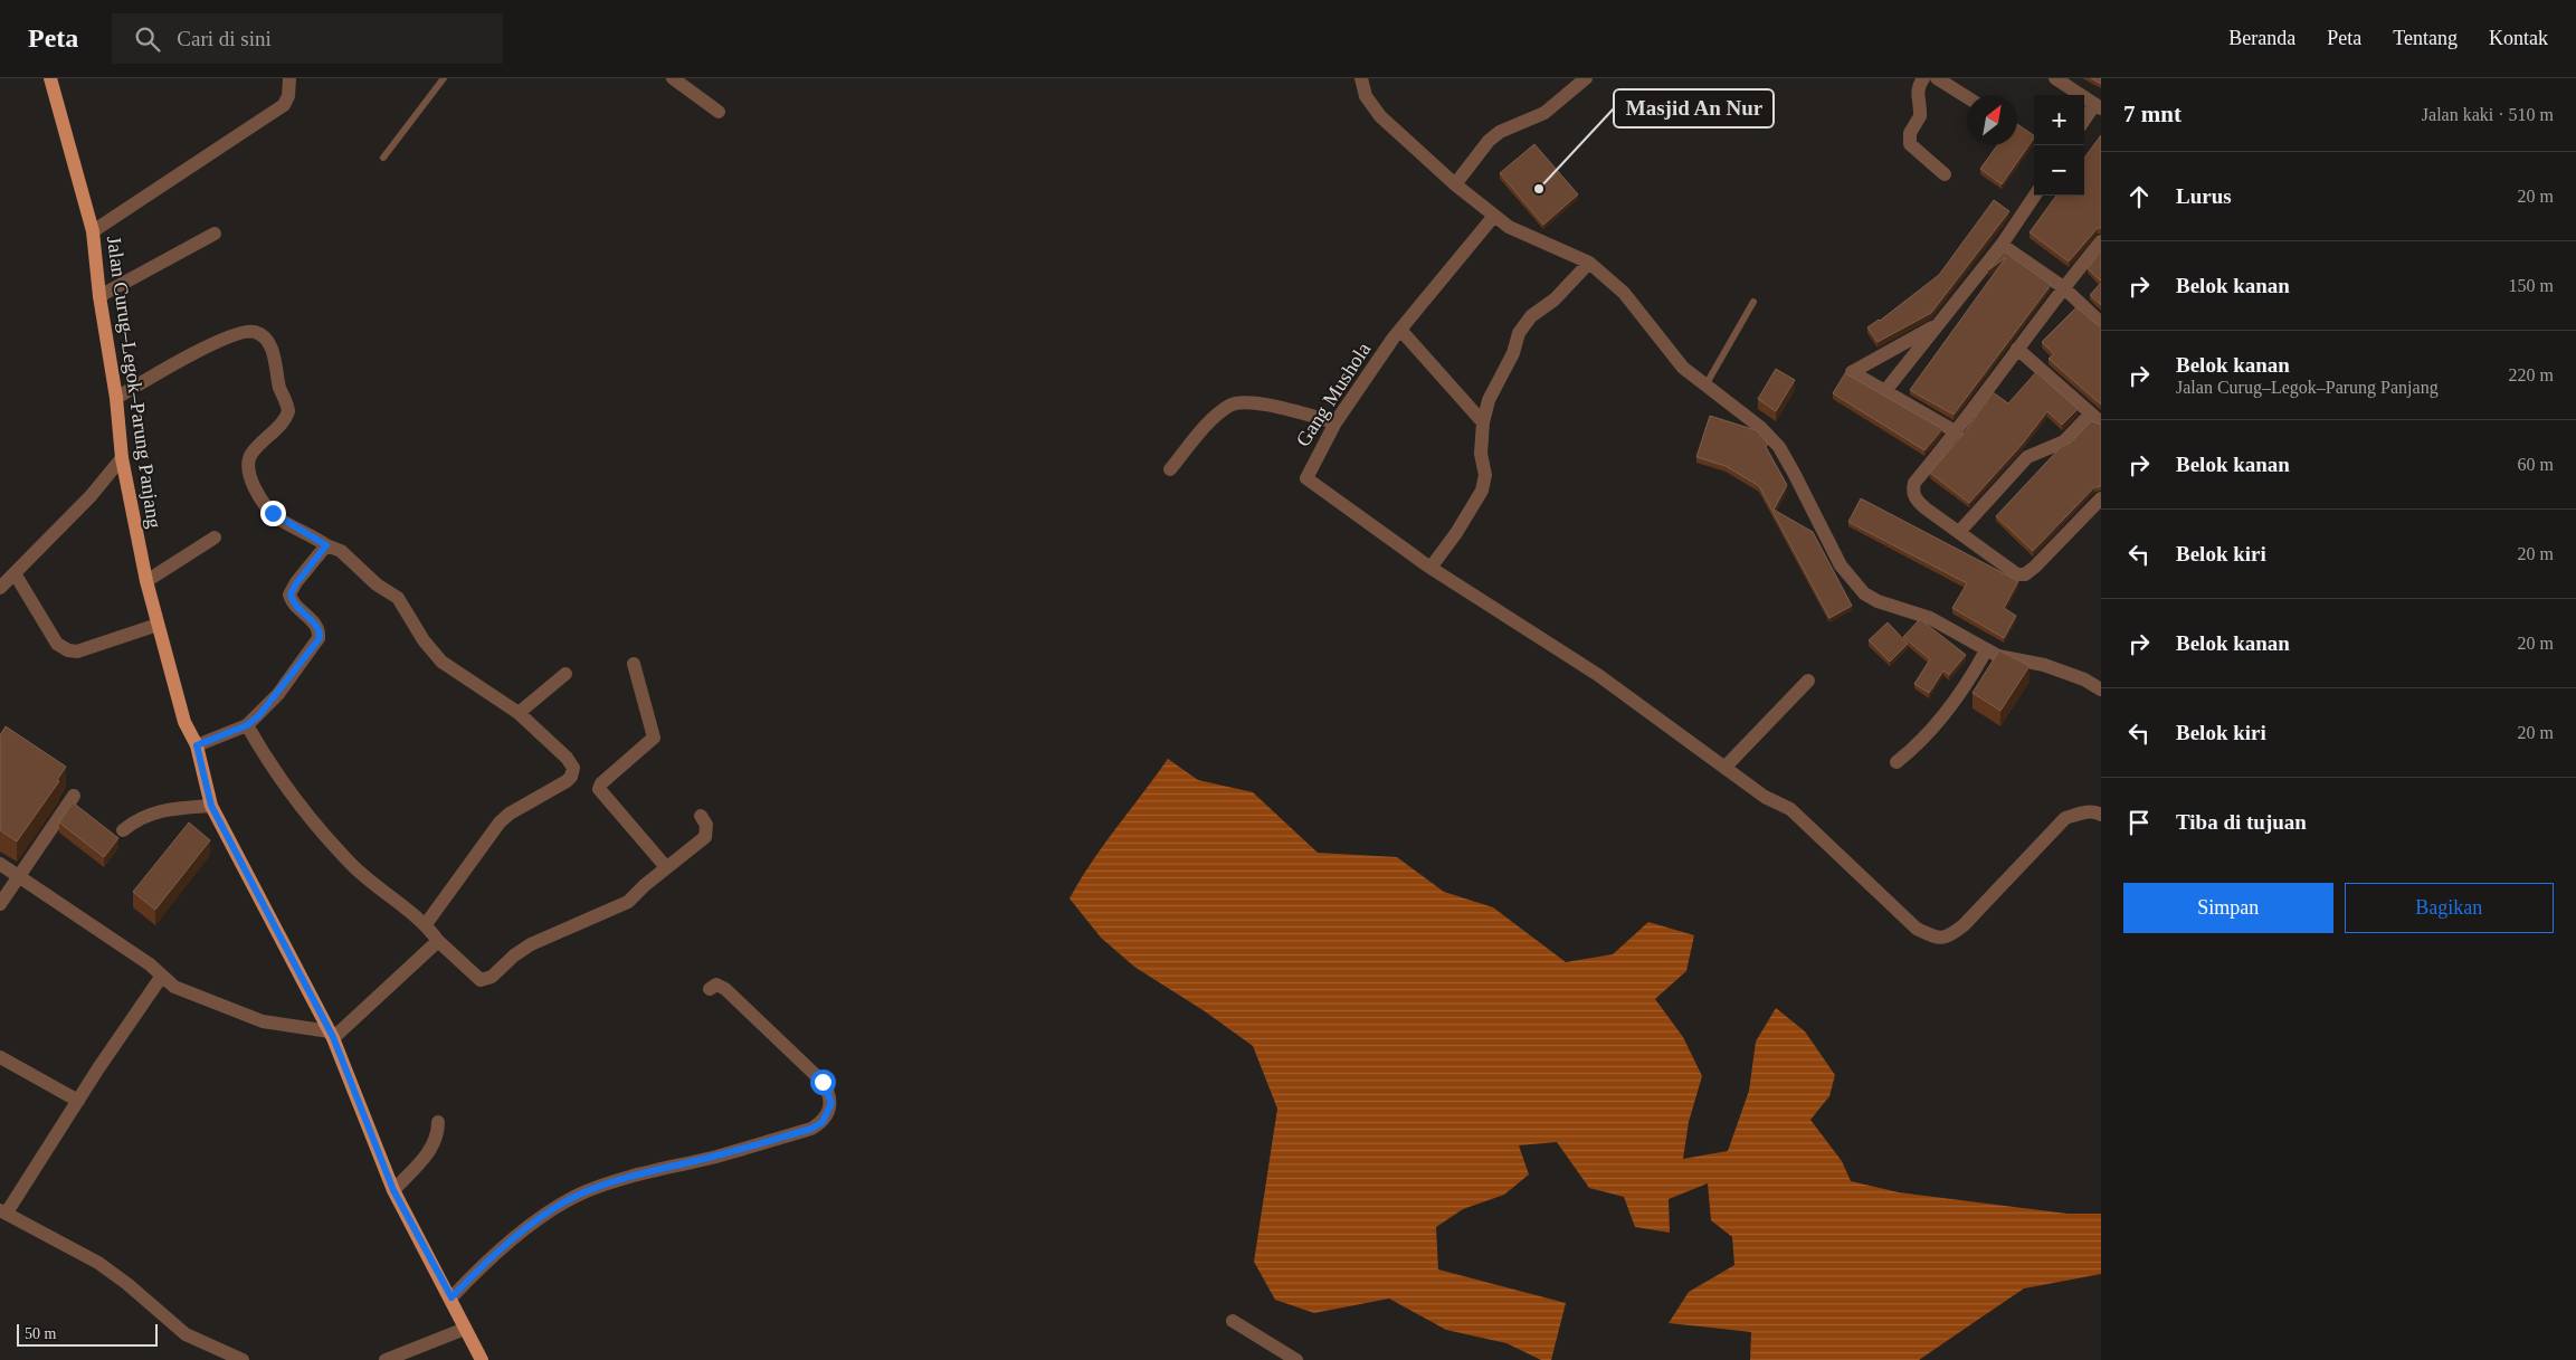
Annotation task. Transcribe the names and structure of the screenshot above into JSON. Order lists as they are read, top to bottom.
{
  "streets": {
    "main road": ["Jalan Curug–Legok–Parung Panjang"],
    "street": ["Gang Mushola"]
  },
  "places": ["Masjid An Nur"],
  "scale_bar": "50 m",
  "north": "top right",
  "page": {
    "header": "Peta",
    "search": "Cari di sini",
    "nav": [
      "Beranda",
      "Peta",
      "Tentang",
      "Kontak"
    ],
    "heading": ["7 mnt", "Jalan kaki · 510 m"],
    "map_buttons": ["+", "−"],
    "list": [
      ["Lurus", "20 m"],
      ["Belok kanan", "150 m"],
      ["Belok kanan", "Jalan Curug–Legok–Parung Panjang", "220 m"],
      ["Belok kanan", "60 m"],
      ["Belok kiri", "20 m"],
      ["Belok kanan", "20 m"],
      ["Belok kiri", "20 m"],
      "Tiba di tujuan"
    ],
    "buttons": ["Simpan", "Bagikan"],
    "scale": "50 m"
  }
}
